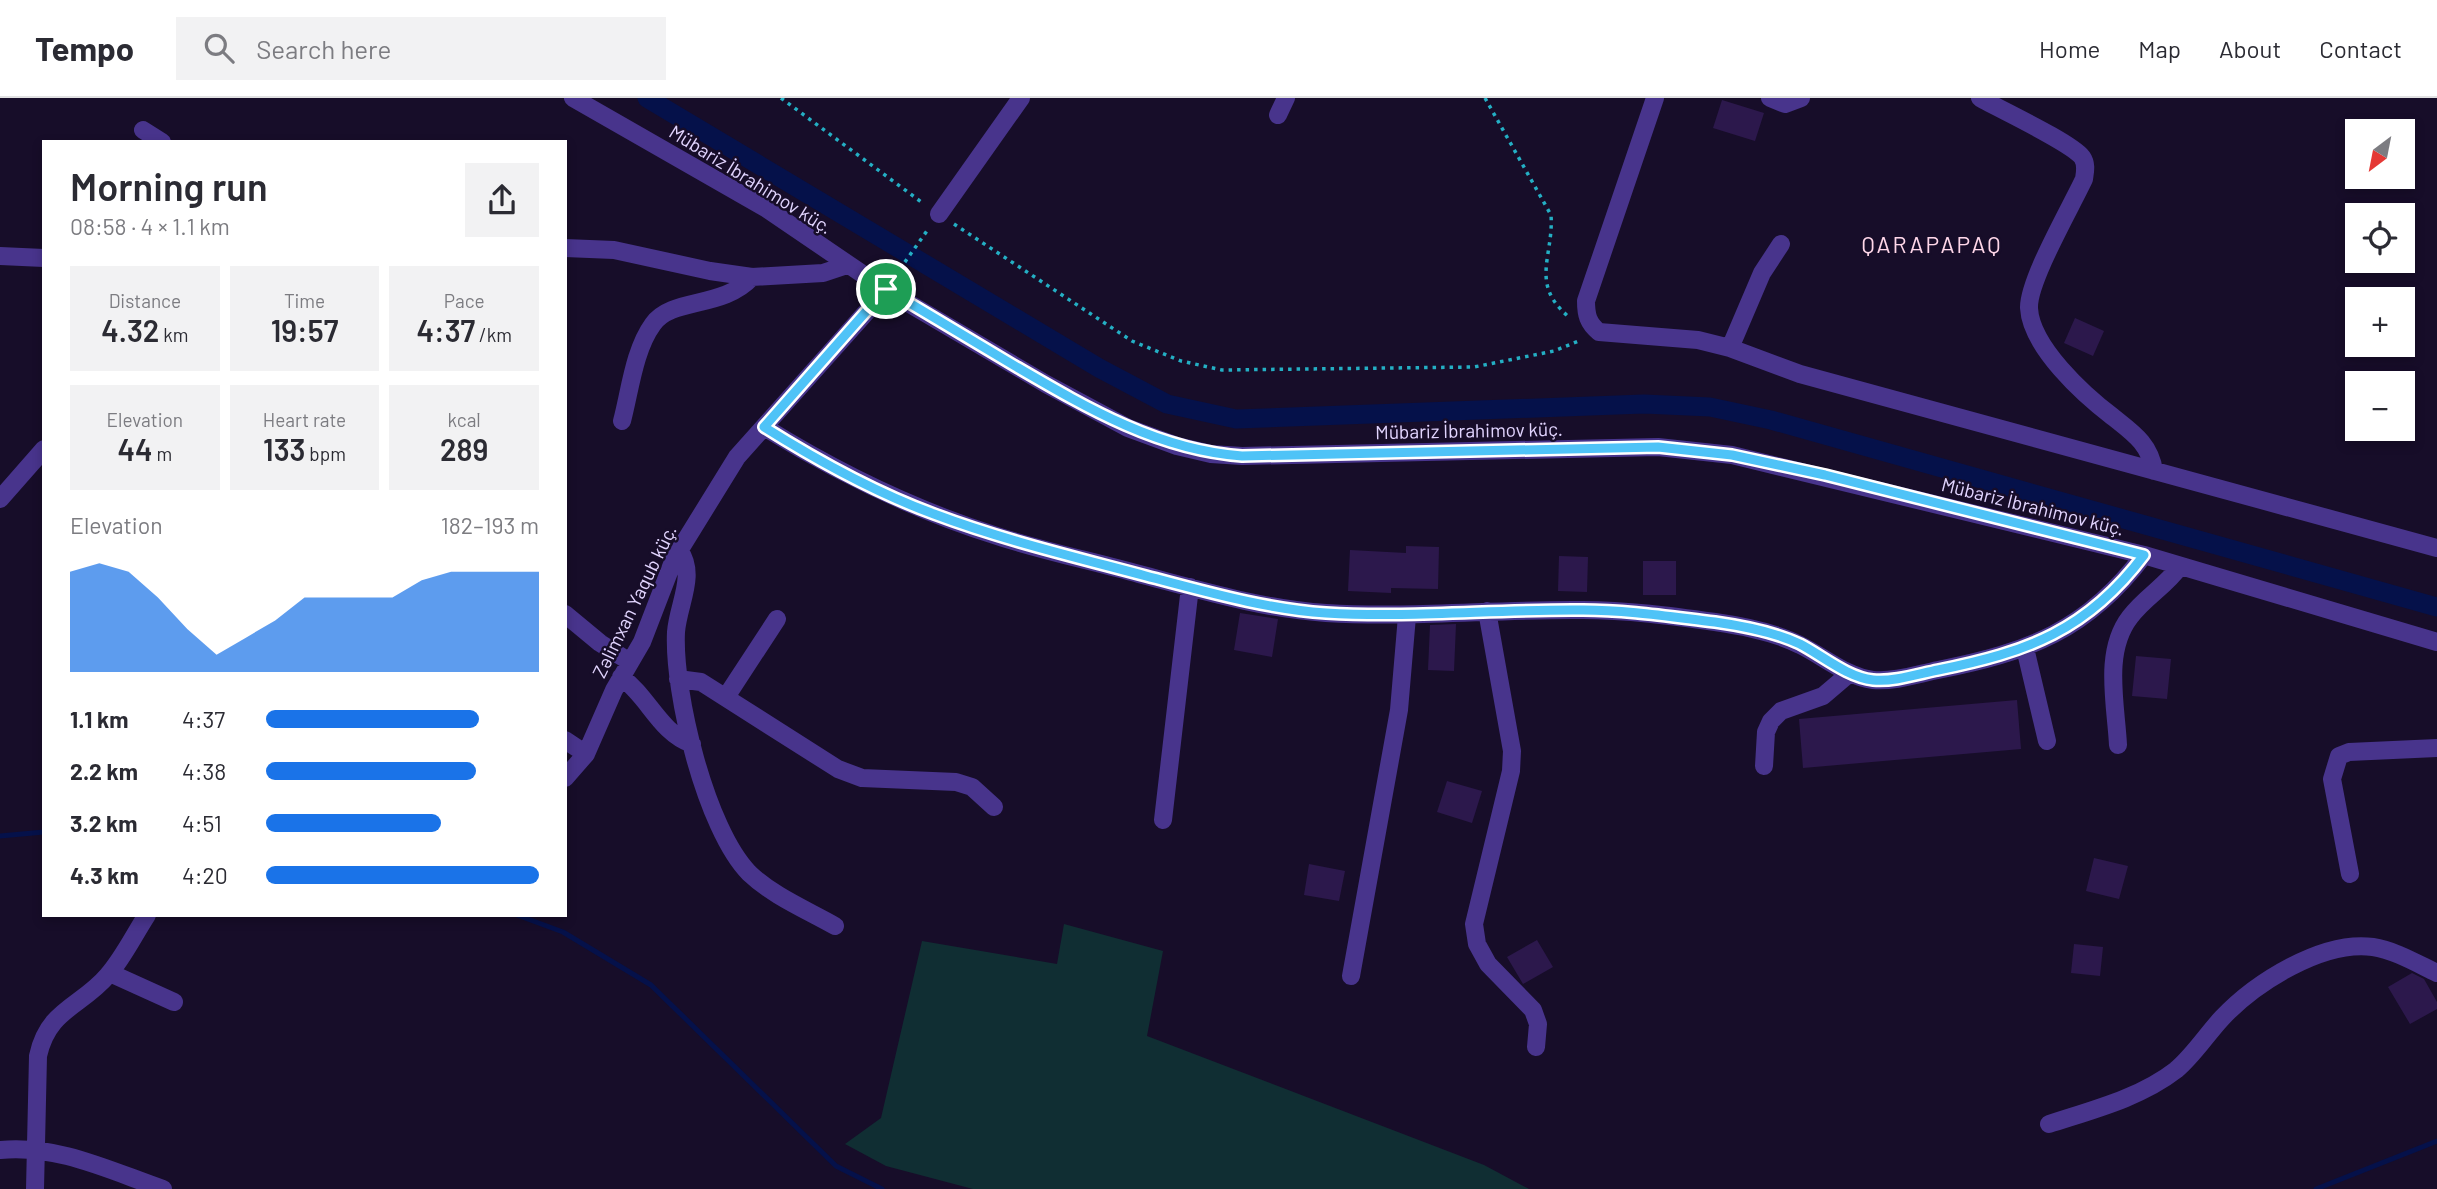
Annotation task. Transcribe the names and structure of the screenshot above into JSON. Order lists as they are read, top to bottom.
{
  "streets": {
    "street": ["Mübariz İbrahimov küç.", "Zəlimxan Yaqub küç."]
  },
  "crossings": [
    ["Mübariz İbrahimov küç.", "Zəlimxan Yaqub küç."]
  ],
  "districts": ["QARAPAPAQ"],
  "north": "bottom left",
  "page": {
    "header": "Tempo",
    "search": "Search here",
    "nav": [
      "Home",
      "Map",
      "About",
      "Contact"
    ],
    "map_buttons": ["+", "−"],
    "heading": ["Morning run", "08:58 · 4 × 1.1 km"],
    "stats": [
      ["Distance", "4.32 km"],
      ["Time", "19:57"],
      ["Pace", "4:37 /km"],
      ["Elevation", "44 m"],
      ["Heart rate", "133 bpm"],
      ["kcal", "289"]
    ],
    "chart": ["Elevation", "182–193 m"],
    "list": [
      {
        "name": "1.1 km",
        "note": "4:37"
      },
      {
        "name": "2.2 km",
        "note": "4:38"
      },
      {
        "name": "3.2 km",
        "note": "4:51"
      },
      {
        "name": "4.3 km",
        "note": "4:20"
      }
    ]
  }
}
